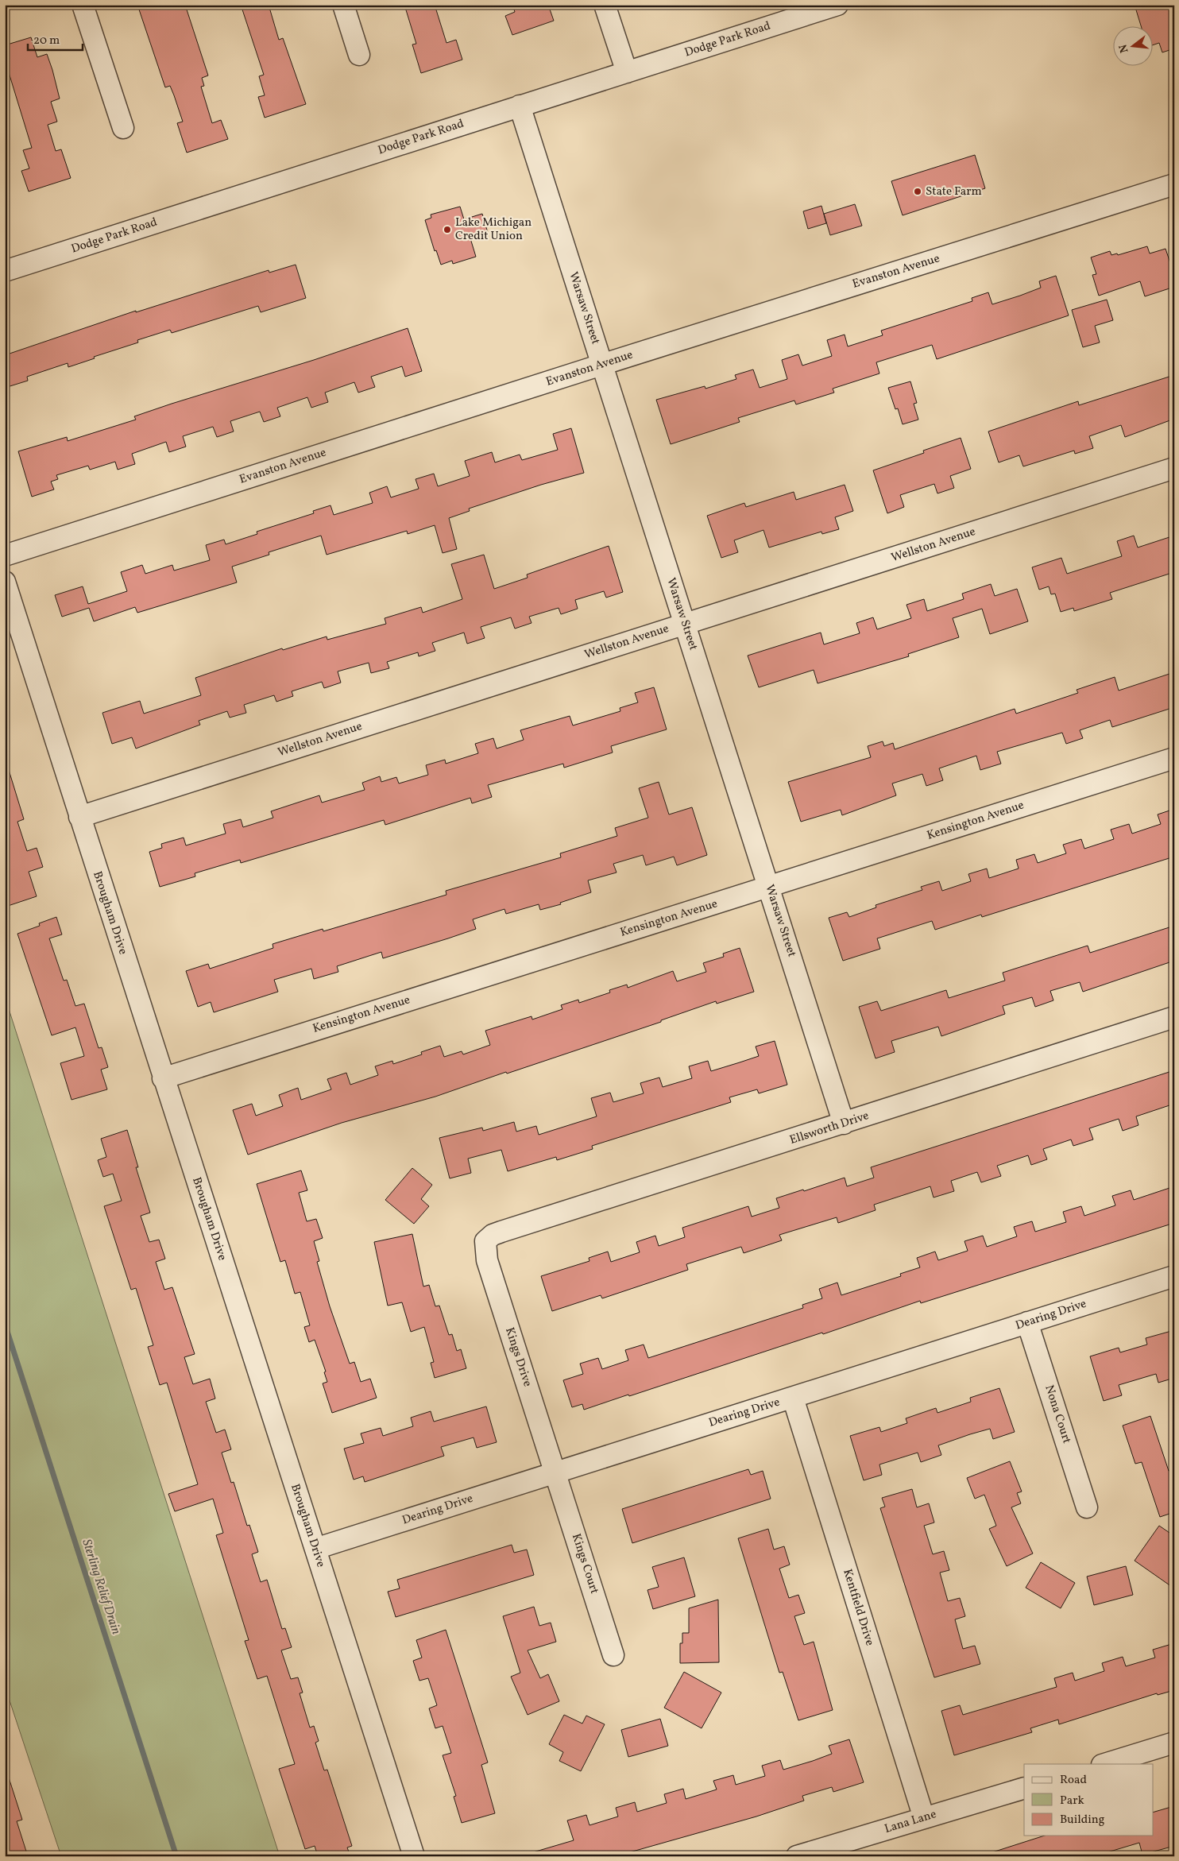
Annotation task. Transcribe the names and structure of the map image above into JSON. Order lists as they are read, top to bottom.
{
  "streets": {
    "street": [
      "Dodge Park Road",
      "Evanston Avenue",
      "Warsaw Street",
      "Wellston Avenue",
      "Kensington Avenue",
      "Brougham Drive",
      "Ellsworth Drive",
      "Dearing Drive",
      "Kings Drive",
      "Nona Court",
      "Kings Court",
      "Kentfield Drive",
      "Lana Lane"
    ]
  },
  "crossings": [
    ["Dodge Park Road", "Warsaw Street"],
    ["Evanston Avenue", "Warsaw Street"],
    ["Warsaw Street", "Wellston Avenue"],
    ["Warsaw Street", "Kensington Avenue"],
    ["Warsaw Street", "Ellsworth Drive"],
    ["Wellston Avenue", "Brougham Drive"],
    ["Kensington Avenue", "Brougham Drive"],
    ["Brougham Drive", "Dearing Drive"],
    ["Ellsworth Drive", "Kings Drive"],
    ["Dearing Drive", "Kings Drive"],
    ["Dearing Drive", "Nona Court"],
    ["Dearing Drive", "Kings Court"],
    ["Dearing Drive", "Kentfield Drive"],
    ["Kings Drive", "Kings Court"],
    ["Kentfield Drive", "Lana Lane"]
  ],
  "water": ["Sterling Relief Drain"],
  "places": ["State Farm", "Lake Michigan Credit Union"],
  "legend": ["Road", "Park", "Building"],
  "scale_bar": "20 m",
  "north": "left"
}
